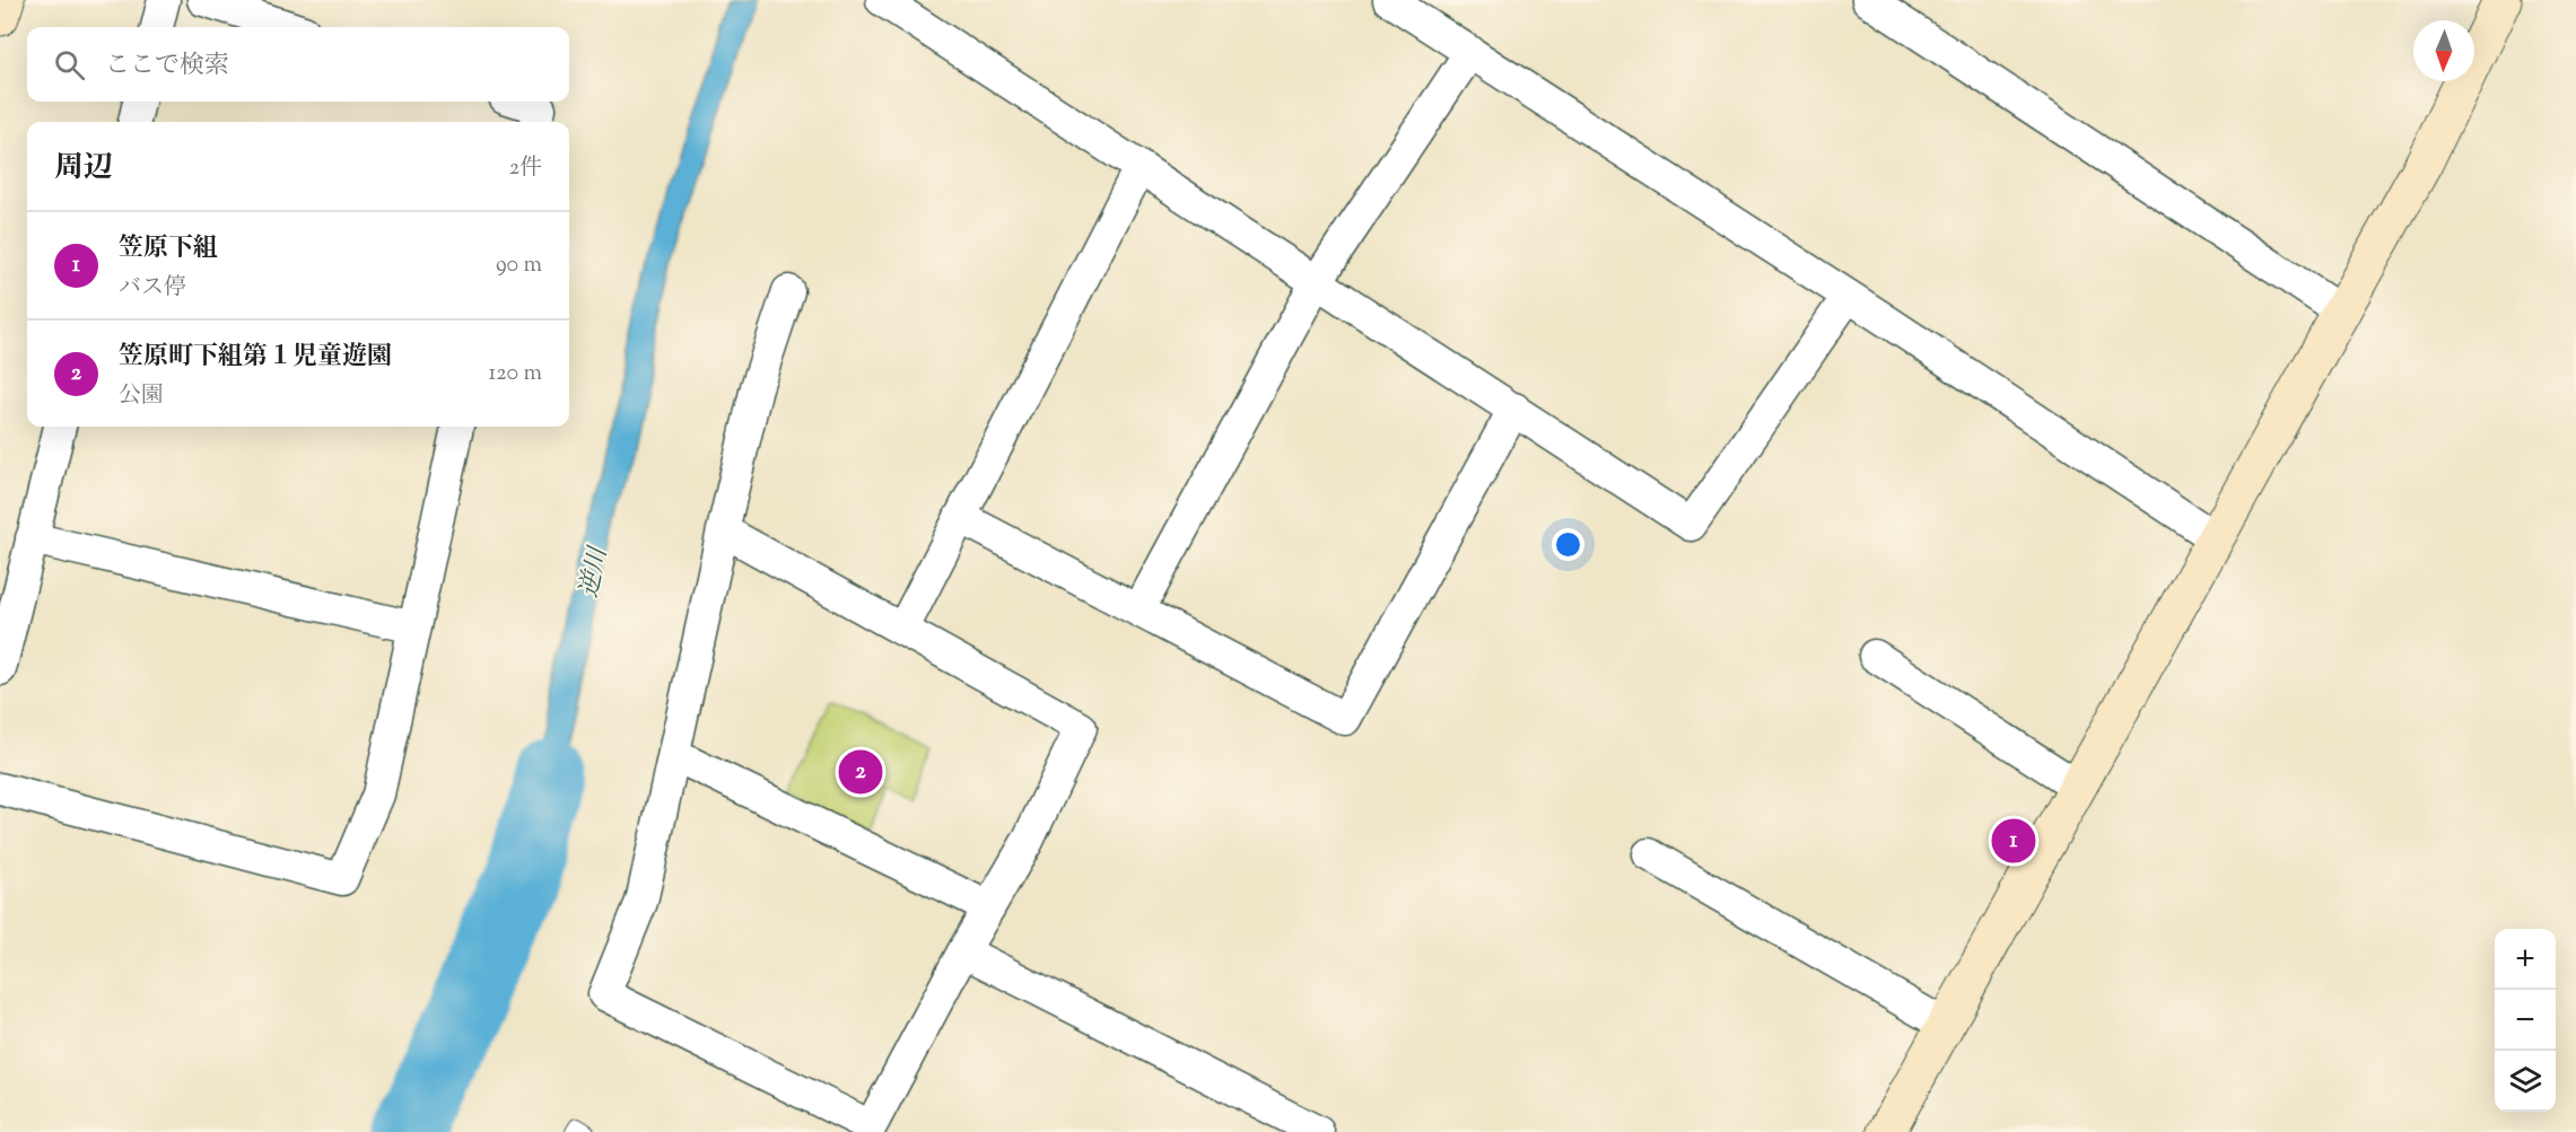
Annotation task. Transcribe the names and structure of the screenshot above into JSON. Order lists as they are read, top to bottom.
{
  "water": ["逆川"],
  "north": "bottom",
  "page": {
    "search": "ここで検索",
    "heading": ["周辺", "2件"],
    "list": [
      {
        "mark": "1",
        "name": "笠原下組",
        "note": "バス停",
        "value": "90 m"
      },
      {
        "mark": "2",
        "name": "笠原町下組第１児童遊園",
        "note": "公園",
        "value": "120 m"
      }
    ],
    "pins": ["2", "1"],
    "map_buttons": ["+", "−"]
  }
}
